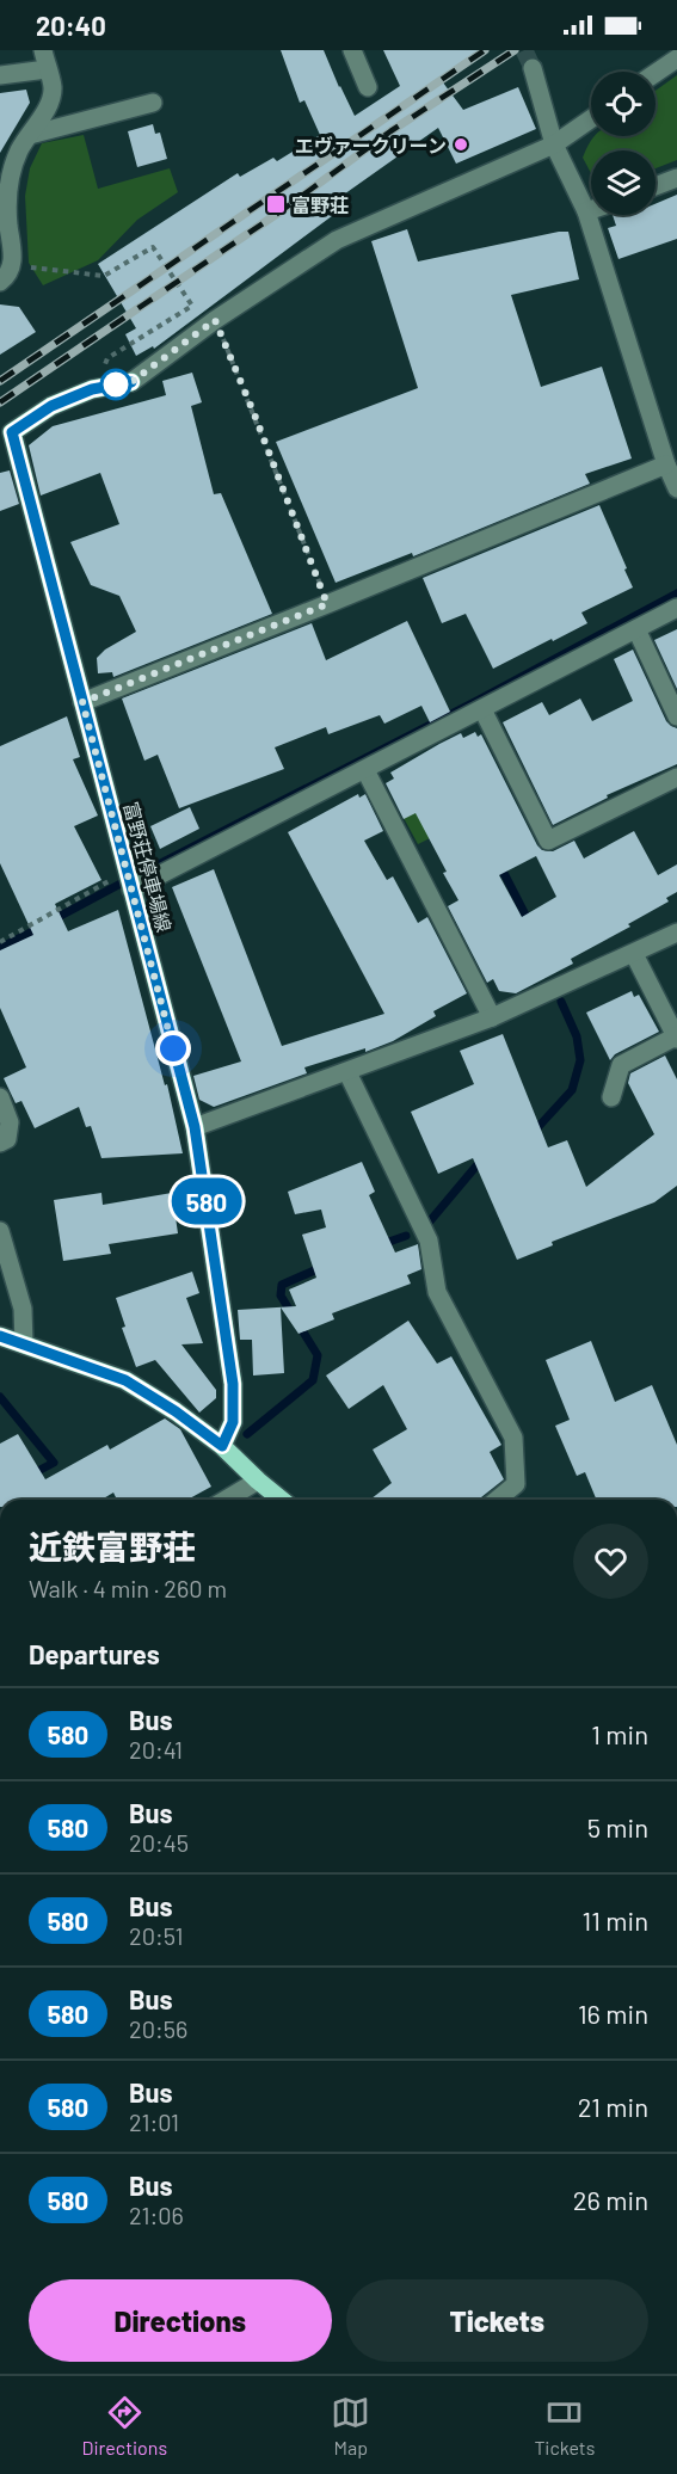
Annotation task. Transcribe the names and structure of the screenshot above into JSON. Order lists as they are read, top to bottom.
{
  "streets": {
    "main road": ["富野荘停車場線"]
  },
  "places": {
    "other": ["エヴァークリーン"],
    "transit": ["富野荘"]
  },
  "lines": ["bus line 580"],
  "page": {
    "status": "20:40",
    "on_map": "580",
    "heading": [
      ["近鉄富野荘", "Walk · 4 min · 260 m"],
      "Departures"
    ],
    "list": [
      {
        "mark": "580",
        "name": "Bus",
        "note": "20:41",
        "value": "1 min"
      },
      {
        "mark": "580",
        "name": "Bus",
        "note": "20:45",
        "value": "5 min"
      },
      {
        "mark": "580",
        "name": "Bus",
        "note": "20:51",
        "value": "11 min"
      },
      {
        "mark": "580",
        "name": "Bus",
        "note": "20:56",
        "value": "16 min"
      },
      {
        "mark": "580",
        "name": "Bus",
        "note": "21:01",
        "value": "21 min"
      },
      {
        "mark": "580",
        "name": "Bus",
        "note": "21:06",
        "value": "26 min"
      }
    ],
    "buttons": ["Directions", "Tickets"],
    "tabs": ["Directions", "Map", "Tickets"]
  }
}
